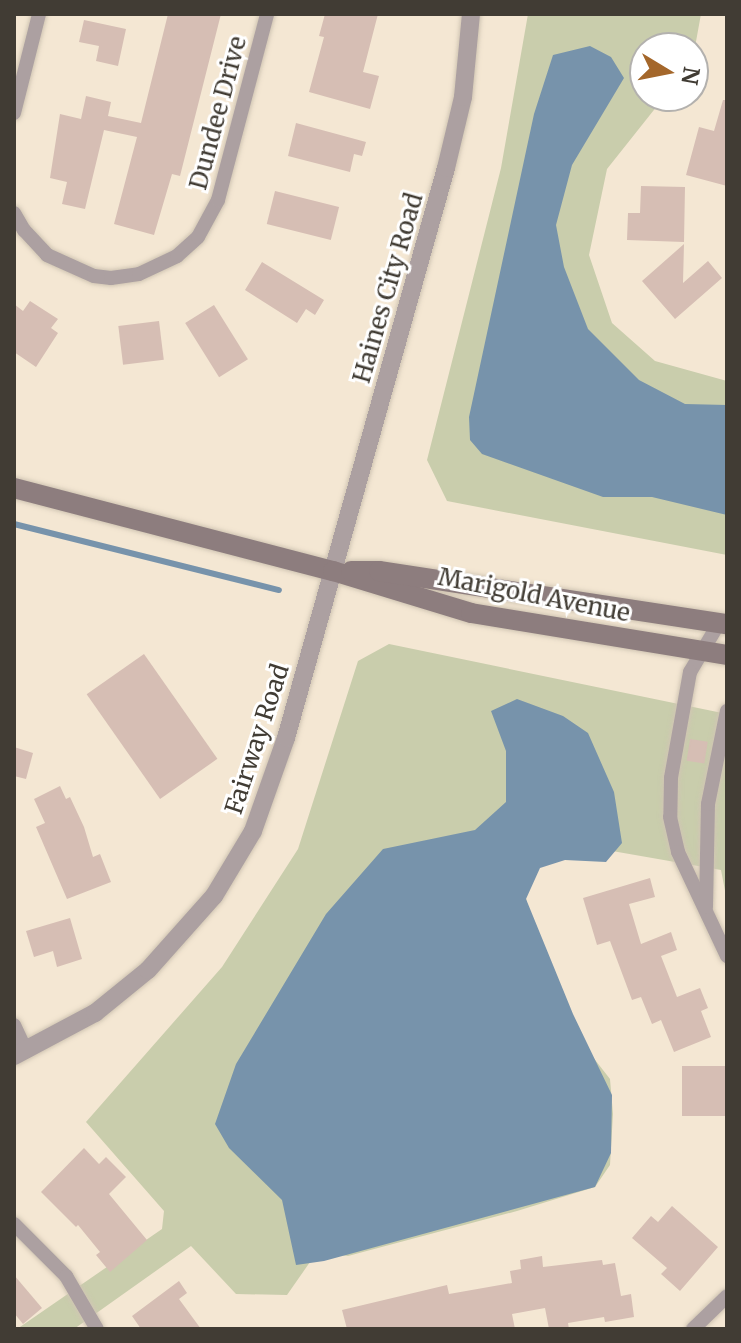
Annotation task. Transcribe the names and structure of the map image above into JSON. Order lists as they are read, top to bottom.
{
  "streets": {
    "main road": ["Marigold Avenue"],
    "street": ["Dundee Drive", "Haines City Road", "Fairway Road"]
  },
  "crossings": [
    ["Haines City Road", "Marigold Avenue"],
    ["Haines City Road", "Fairway Road"],
    ["Marigold Avenue", "Fairway Road"]
  ],
  "north": "right"
}
